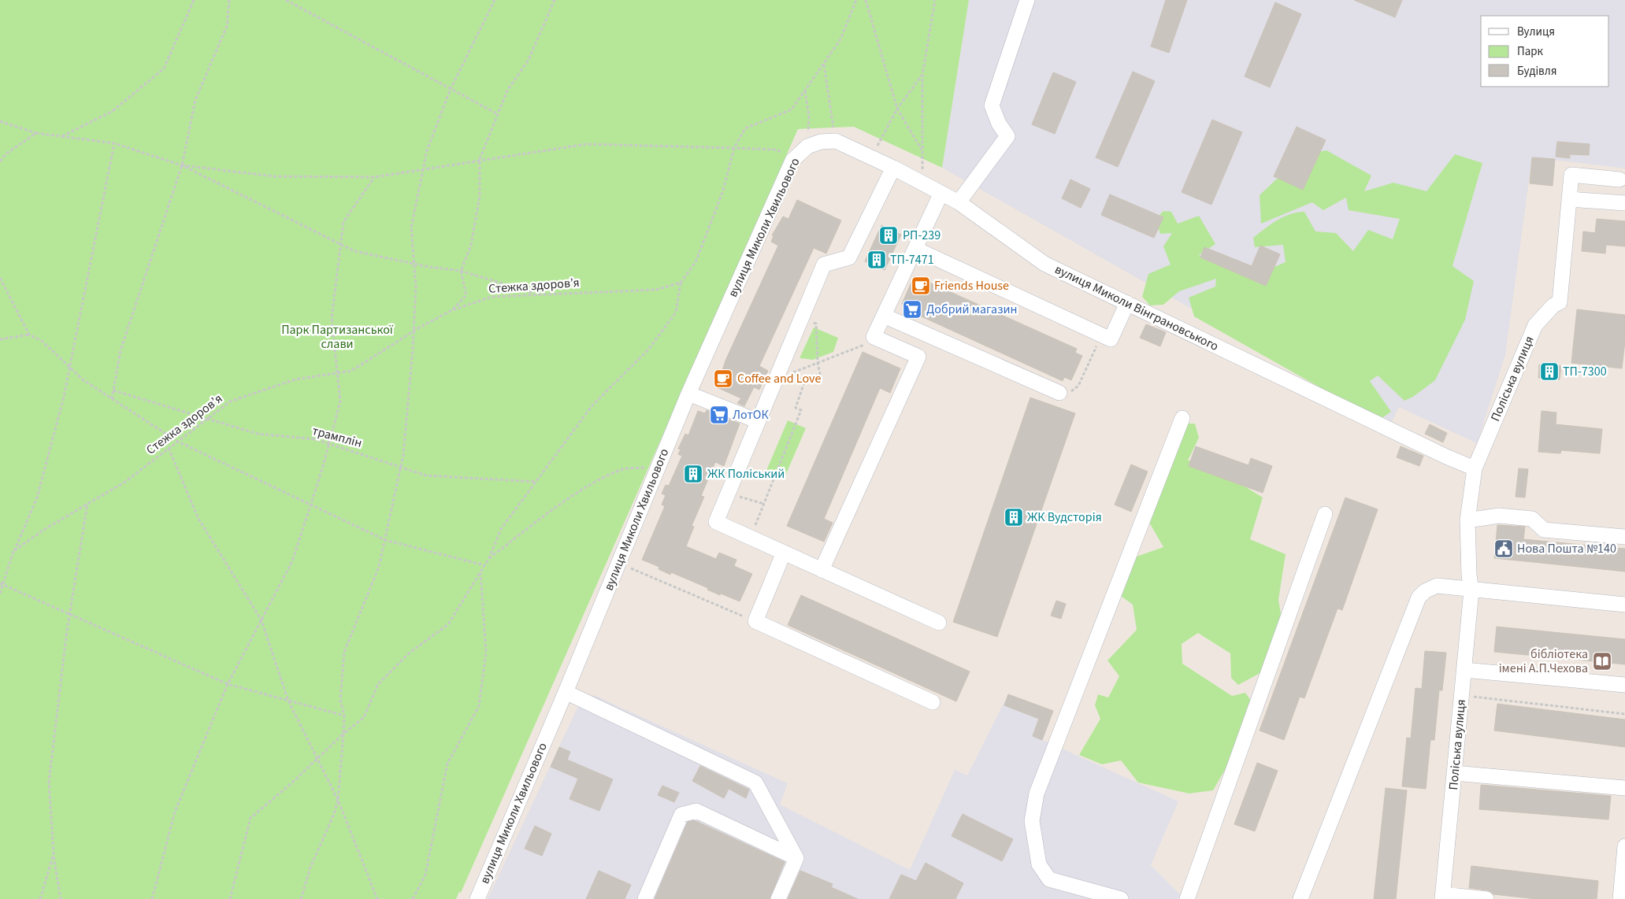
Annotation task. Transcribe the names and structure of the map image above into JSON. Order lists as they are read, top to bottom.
{
  "streets": {
    "street": ["вулиця Миколи Хвильового", "вулиця Миколи Вінграновського", "Поліська вулиця"],
    "path": ["Стежка здоров’я", "трамплін"]
  },
  "crossings": [
    ["Стежка здоров’я", "трамплін"],
    ["вулиця Миколи Вінграновського", "Поліська вулиця"]
  ],
  "parks": ["Парк Партизанської слави"],
  "places": {
    "building": [
      "РП-239",
      "ТП-7471",
      "ТП-7300",
      "ЖК Поліський",
      "ЖК Вудсторія"
    ],
    "cafe": ["Friends House", "Coffee and Love"],
    "supermarket": ["Добрий магазин", "ЛотОК"],
    "public building": ["Нова Пошта №140"],
    "library": ["бібліотека імені А.П.Чехова"]
  },
  "legend": ["Вулиця", "Парк", "Будівля"]
}
